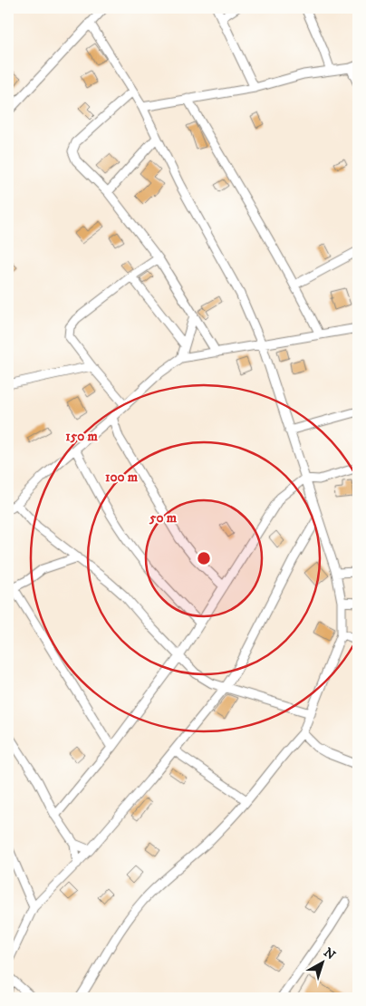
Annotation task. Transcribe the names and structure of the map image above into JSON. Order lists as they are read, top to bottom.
{
  "north": "top right",
  "rings": ["150 m", "100 m", "50 m"]
}
